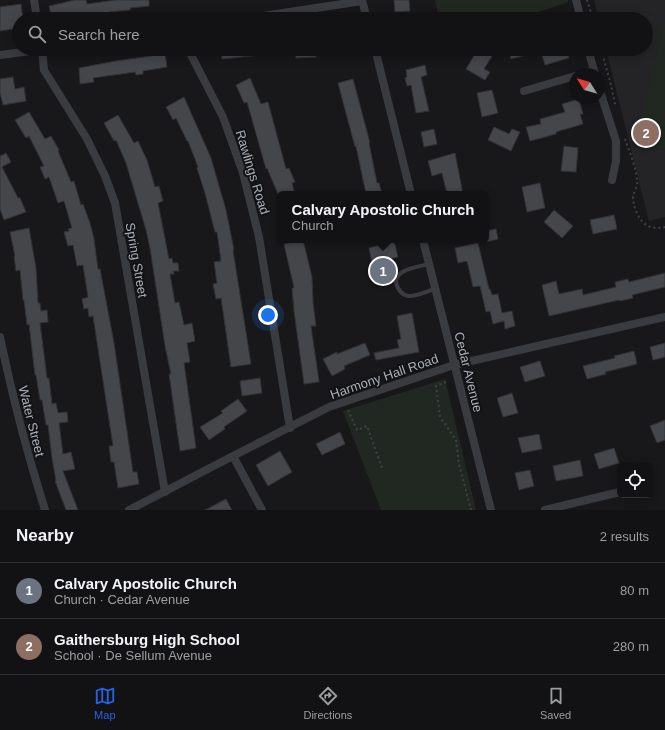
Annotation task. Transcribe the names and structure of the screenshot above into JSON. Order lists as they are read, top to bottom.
{
  "streets": {
    "street": [
      "Rawlings Road",
      "Spring Street",
      "Cedar Avenue",
      "Harmony Hall Road",
      "Water Street"
    ]
  },
  "crossings": [
    ["Rawlings Road", "Harmony Hall Road"],
    ["Spring Street", "Harmony Hall Road"],
    ["Cedar Avenue", "Harmony Hall Road"]
  ],
  "north": "top left",
  "page": {
    "search": "Search here",
    "pins": ["2", "1"],
    "popup": ["Calvary Apostolic Church", "Church"],
    "heading": ["Nearby", "2 results"],
    "list": [
      {
        "mark": "1",
        "name": "Calvary Apostolic Church",
        "note": "Church · Cedar Avenue",
        "value": "80 m"
      },
      {
        "mark": "2",
        "name": "Gaithersburg High School",
        "note": "School · De Sellum Avenue",
        "value": "280 m"
      }
    ],
    "nav": ["Map", "Directions", "Saved"]
  }
}
